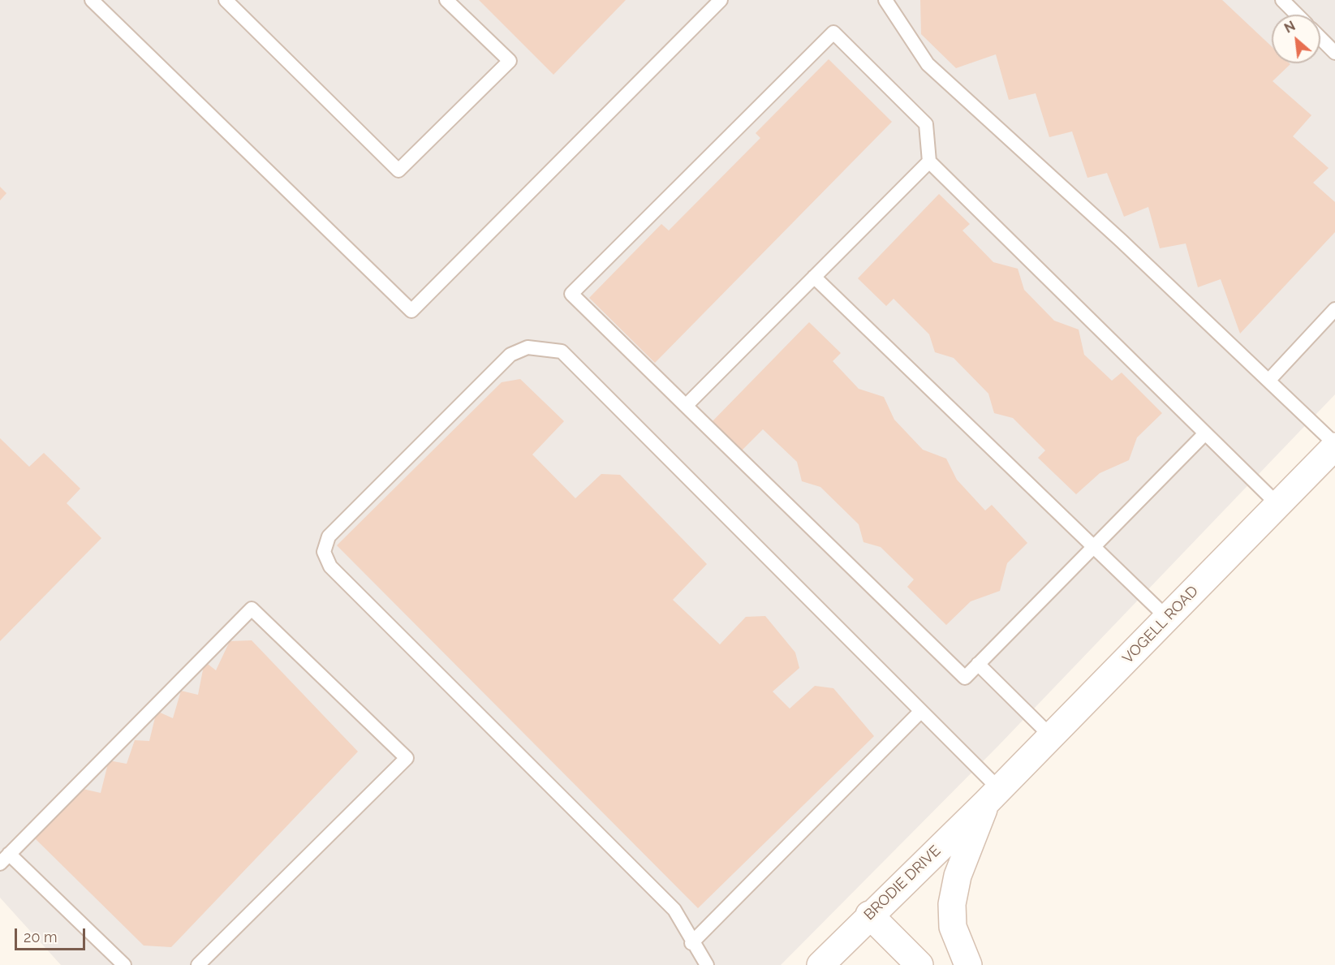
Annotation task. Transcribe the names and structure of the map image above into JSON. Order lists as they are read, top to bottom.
{
  "streets": {
    "street": ["VOGELL ROAD", "BRODIE DRIVE"]
  },
  "crossings": [
    ["VOGELL ROAD", "BRODIE DRIVE"]
  ],
  "scale_bar": "20 m",
  "north": "top left"
}
